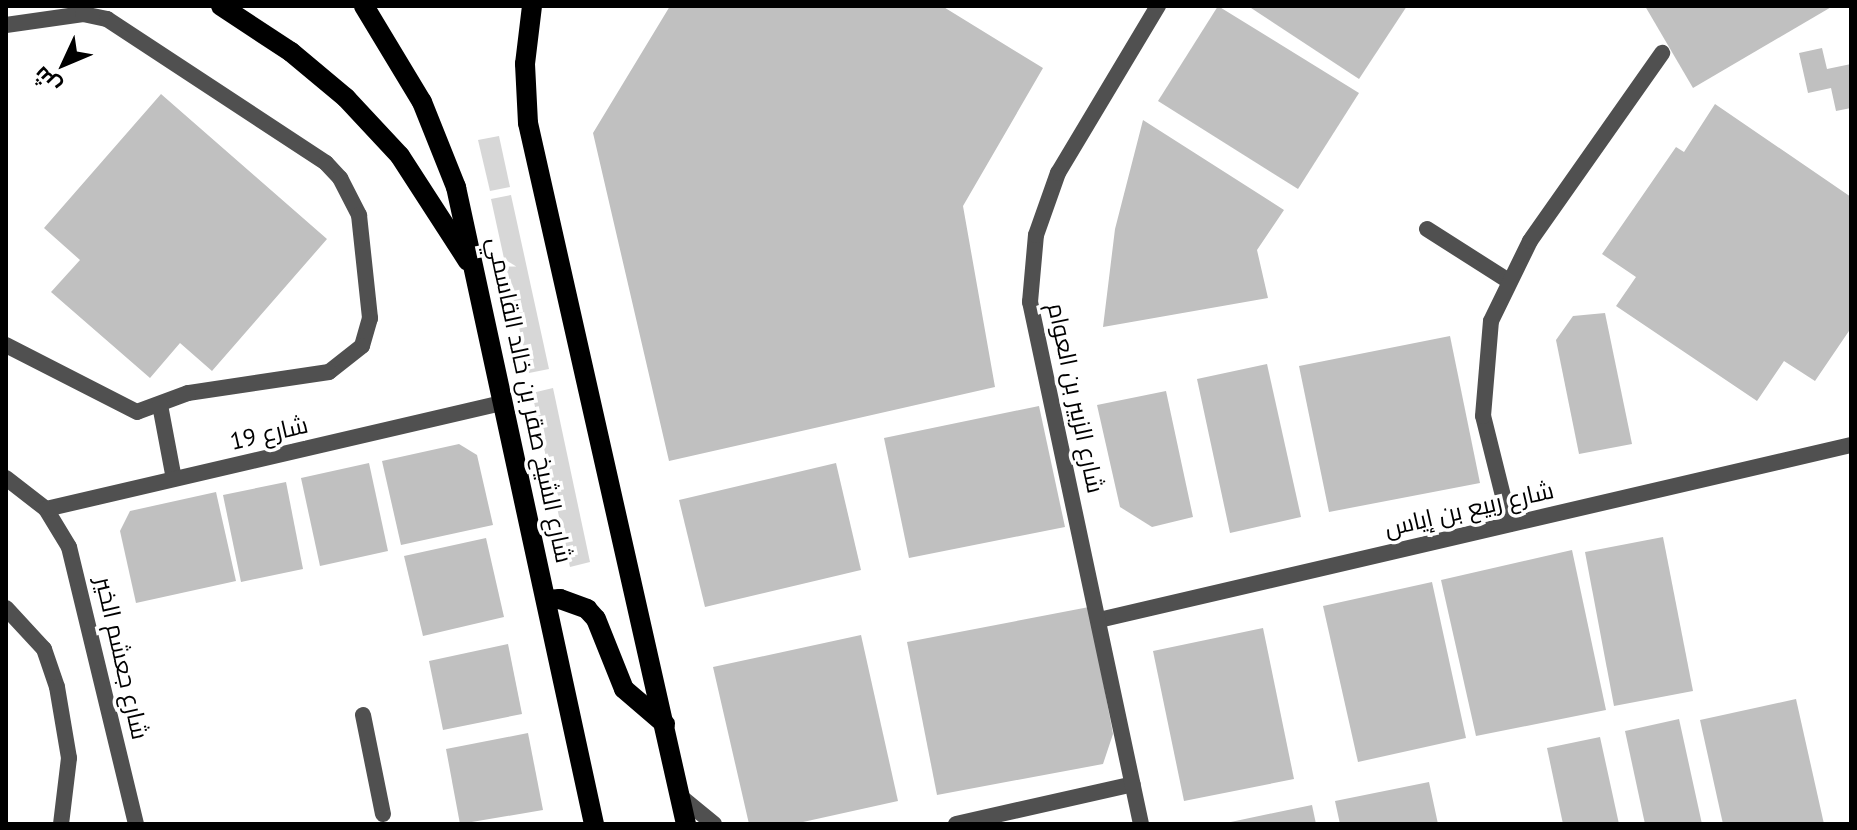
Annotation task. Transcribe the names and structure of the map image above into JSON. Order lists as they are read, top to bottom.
{
  "streets": {
    "main road": ["شارع الشيخ صقر بن خالد القاسمي"],
    "street": [
      "شارع الزبير بن العوام",
      "شارع 19",
      "شارع ربيع بن إياس",
      "شارع جعشم الخير"
    ]
  },
  "crossings": [
    ["شارع الزبير بن العوام", "شارع ربيع بن إياس"],
    ["شارع الشيخ صقر بن خالد القاسمي", "شارع 19"],
    ["شارع 19", "شارع جعشم الخير"]
  ],
  "north": "bottom left"
}
